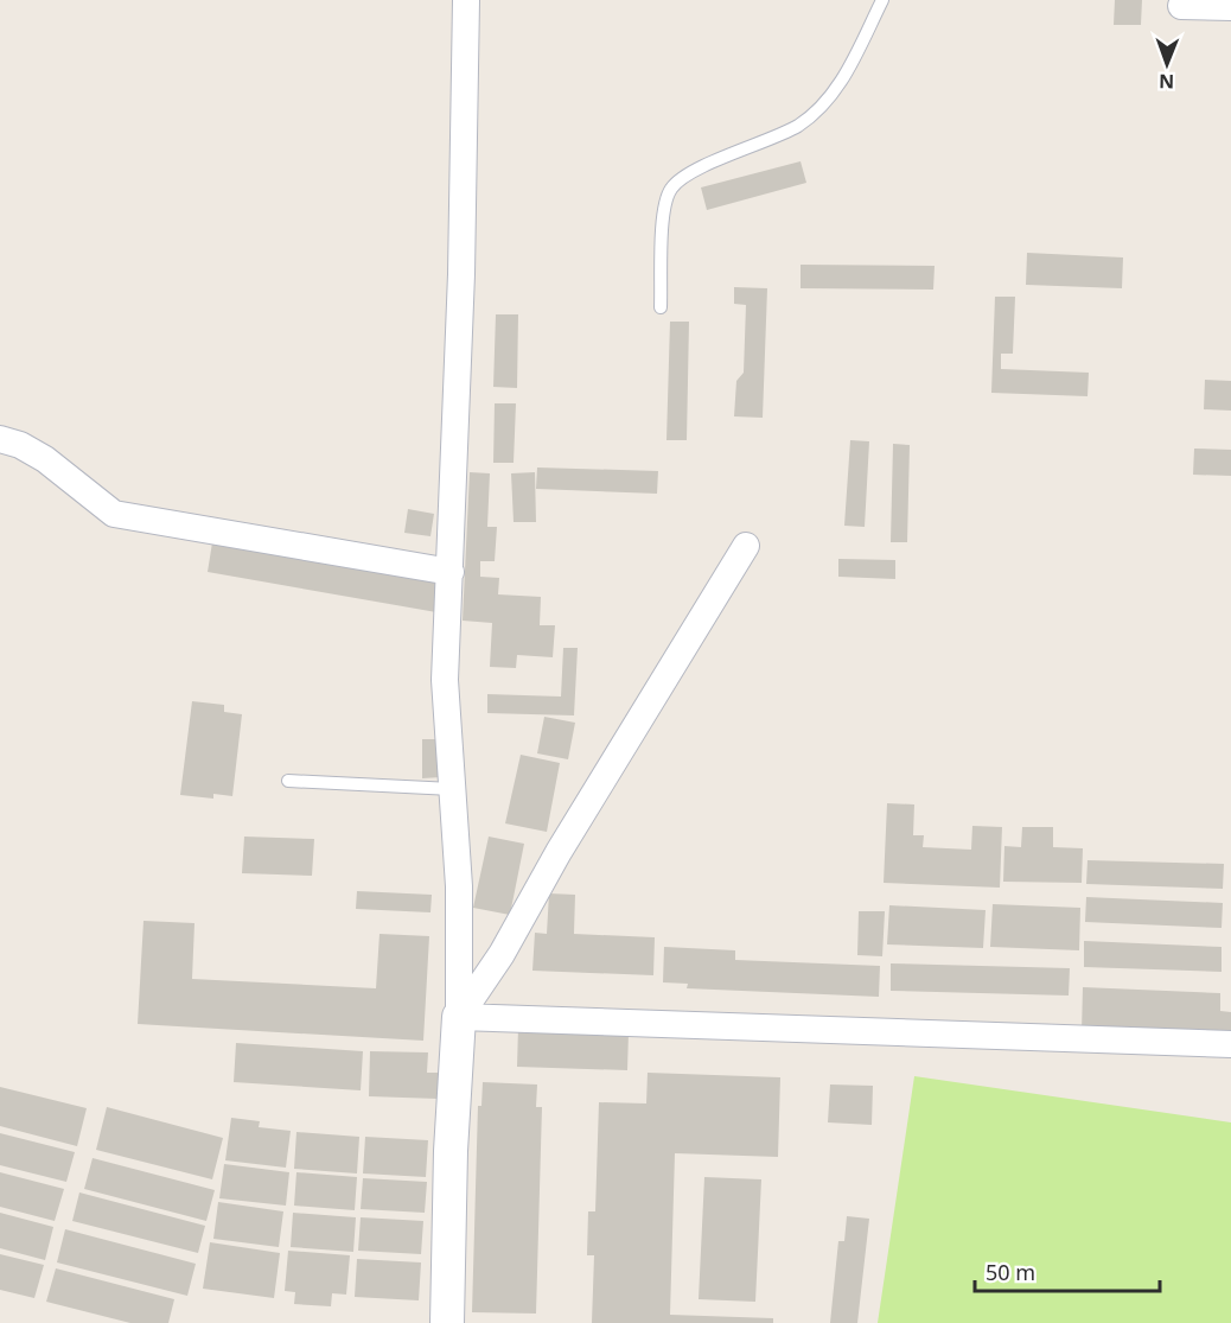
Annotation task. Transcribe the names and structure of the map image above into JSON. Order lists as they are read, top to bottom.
{
  "scale_bar": "50 m",
  "north": "bottom"
}
